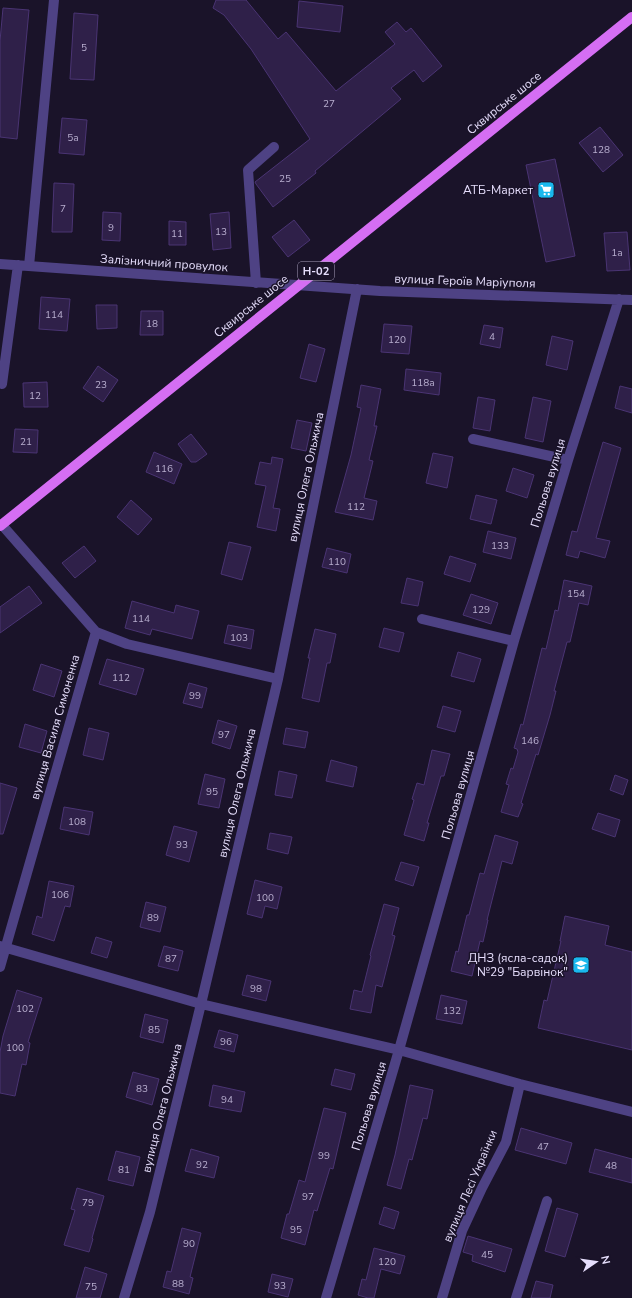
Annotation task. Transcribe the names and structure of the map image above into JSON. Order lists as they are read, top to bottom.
{
  "streets": {
    "main road": ["Сквирське шосе", "Н-02"],
    "street": [
      "Залізничний провулок",
      "вулиця Героїв Маріуполя",
      "вулиця Олега Ольжича",
      "Польова вулиця",
      "вулиця Василя Симоненка",
      "вулиця Лесі Українки"
    ]
  },
  "crossings": [
    ["Сквирське шосе", "Залізничний провулок"],
    ["Сквирське шосе", "вулиця Героїв Маріуполя"],
    ["Залізничний провулок", "вулиця Героїв Маріуполя"],
    ["вулиця Героїв Маріуполя", "вулиця Олега Ольжича"],
    ["вулиця Героїв Маріуполя", "Польова вулиця"]
  ],
  "places": {
    "supermarket": ["АТБ-Маркет"],
    "school or university": ["ДНЗ (ясла-садок) №29 \"Барвінок\""]
  },
  "house_numbers": [
    "5",
    "27",
    "5а",
    "128",
    "25",
    "7",
    "9",
    "13",
    "11",
    "1а",
    "114",
    "18",
    "4",
    "120",
    "118а",
    "23",
    "12",
    "21",
    "116",
    "112",
    "133",
    "110",
    "154",
    "129",
    "114",
    "103",
    "112",
    "99",
    "97",
    "146",
    "95",
    "108",
    "93",
    "106",
    "100",
    "89",
    "87",
    "98",
    "102",
    "132",
    "85",
    "96",
    "100",
    "83",
    "94",
    "47",
    "99",
    "92",
    "48",
    "81",
    "97",
    "79",
    "95",
    "90",
    "45",
    "120",
    "88",
    "93",
    "75"
  ],
  "north": "right"
}
